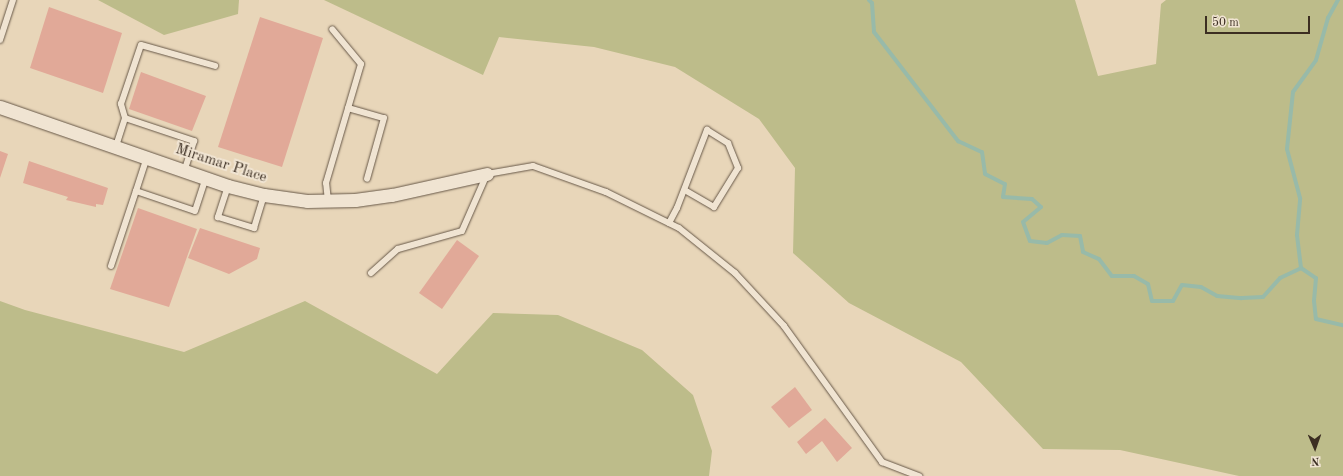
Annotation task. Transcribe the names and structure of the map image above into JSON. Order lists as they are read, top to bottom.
{
  "streets": {
    "street": ["Miramar Place"]
  },
  "scale_bar": "50 m",
  "north": "bottom"
}
